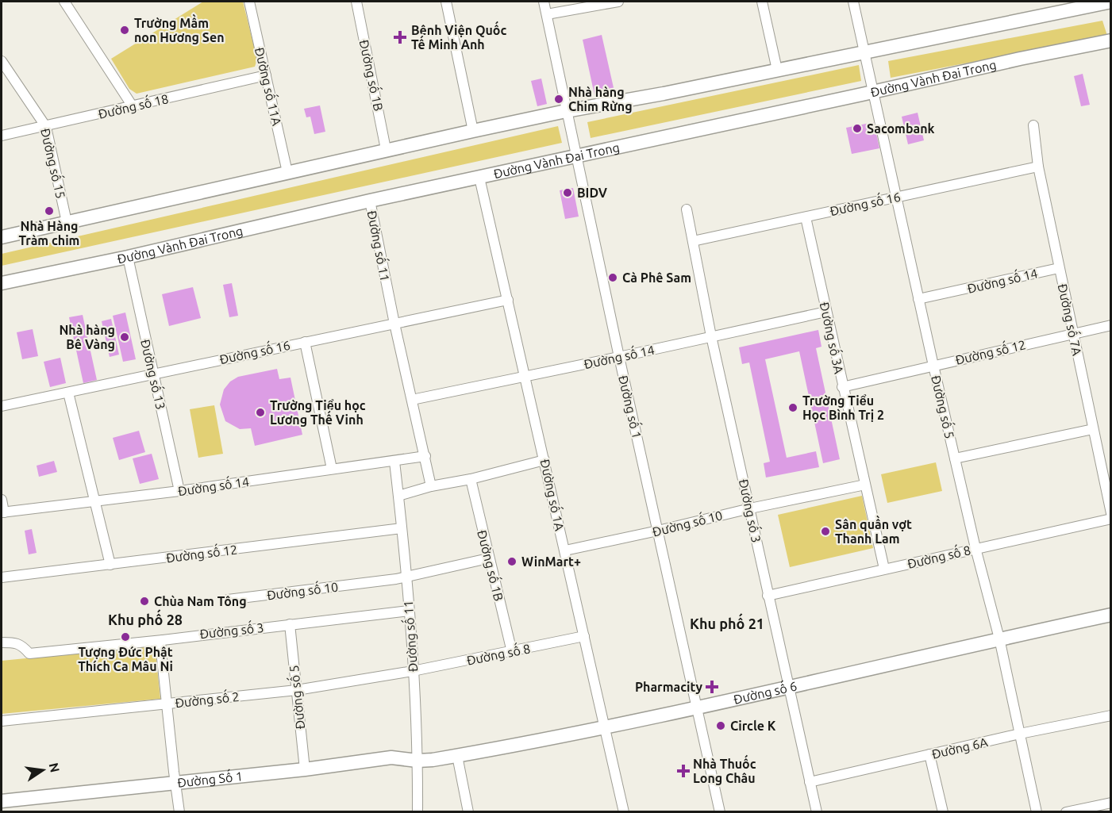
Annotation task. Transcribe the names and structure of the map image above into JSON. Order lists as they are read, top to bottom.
{
  "streets": {
    "street": [
      "Đường số 1B",
      "Đường Vành Đai Trong",
      "Đường số 11A",
      "Đường số 18",
      "Đường số 15",
      "Đường số 16",
      "Đường số 11",
      "Đường số 14",
      "Đường số 7A",
      "Đường số 3A",
      "Đường số 12",
      "Đường số 13",
      "Đường số 1",
      "Đường số 5",
      "Đường số 1A",
      "Đường số 3",
      "Đường số 10",
      "Đường số 8",
      "Đường số 6",
      "Đường số 2",
      "Đường 6A",
      "Đường Số 1"
    ]
  },
  "crossings": [
    ["Đường số 1B", "Đường số 10"],
    ["Đường số 1B", "Đường số 8"],
    ["Đường Vành Đai Trong", "Đường số 11"],
    ["Đường Vành Đai Trong", "Đường số 13"],
    ["Đường Vành Đai Trong", "Đường số 1"],
    ["Đường Vành Đai Trong", "Đường số 5"],
    ["Đường Vành Đai Trong", "Đường số 1A"],
    ["Đường số 11A", "Đường số 18"],
    ["Đường số 18", "Đường số 15"],
    ["Đường số 16", "Đường số 11"],
    ["Đường số 16", "Đường số 7A"],
    ["Đường số 16", "Đường số 3A"],
    ["Đường số 16", "Đường số 13"],
    ["Đường số 16", "Đường số 5"],
    ["Đường số 16", "Đường số 1A"],
    ["Đường số 16", "Đường số 3"],
    ["Đường số 11", "Đường số 14"],
    ["Đường số 11", "Đường số 12"],
    ["Đường số 11", "Đường số 3"],
    ["Đường số 11", "Đường số 10"],
    ["Đường số 11", "Đường số 8"],
    ["Đường số 11", "Đường số 6"],
    ["Đường số 11", "Đường số 2"],
    ["Đường số 11", "Đường Số 1"],
    ["Đường số 14", "Đường số 7A"],
    ["Đường số 14", "Đường số 3A"],
    ["Đường số 14", "Đường số 13"],
    ["Đường số 14", "Đường số 1"],
    ["Đường số 14", "Đường số 5"],
    ["Đường số 14", "Đường số 1A"],
    ["Đường số 14", "Đường số 3"],
    ["Đường số 7A", "Đường số 12"],
    ["Đường số 3A", "Đường số 12"],
    ["Đường số 3A", "Đường số 10"],
    ["Đường số 3A", "Đường số 8"],
    ["Đường số 12", "Đường số 5"],
    ["Đường số 1", "Đường số 10"],
    ["Đường số 1", "Đường số 6"],
    ["Đường số 5", "Đường số 3"],
    ["Đường số 5", "Đường số 8"],
    ["Đường số 5", "Đường số 6"],
    ["Đường số 5", "Đường số 2"],
    ["Đường số 5", "Đường 6A"],
    ["Đường số 5", "Đường Số 1"],
    ["Đường số 1A", "Đường số 10"],
    ["Đường số 1A", "Đường số 8"],
    ["Đường số 1A", "Đường số 6"],
    ["Đường số 3", "Đường số 10"],
    ["Đường số 3", "Đường số 8"],
    ["Đường số 3", "Đường số 6"],
    ["Đường số 3", "Đường 6A"],
    ["Đường số 8", "Đường số 2"],
    ["Đường số 6", "Đường Số 1"]
  ],
  "districts": ["Khu phố 28", "Khu phố 21"],
  "places": {
    "other": [
      "Trường Mầm non Hương Sen",
      "Nhà hàng Chim Rừng",
      "Sacombank",
      "BIDV",
      "Nhà Hàng Tràm chim",
      "Cà Phê Sam",
      "Nhà hàng Bê Vàng",
      "Trường Tiểu Học Bình Trị 2",
      "Trường Tiểu học Lương Thế Vinh",
      "Sân quần vợt Thanh Lam",
      "WinMart+",
      "Chùa Nam Tông",
      "Tượng Đức Phật Thích Ca Mâu Ni",
      "Circle K"
    ],
    "health": ["Bệnh Viện Quốc Tế Minh Anh", "Pharmacity", "Nhà Thuốc Long Châu"]
  },
  "north": "right"
}
